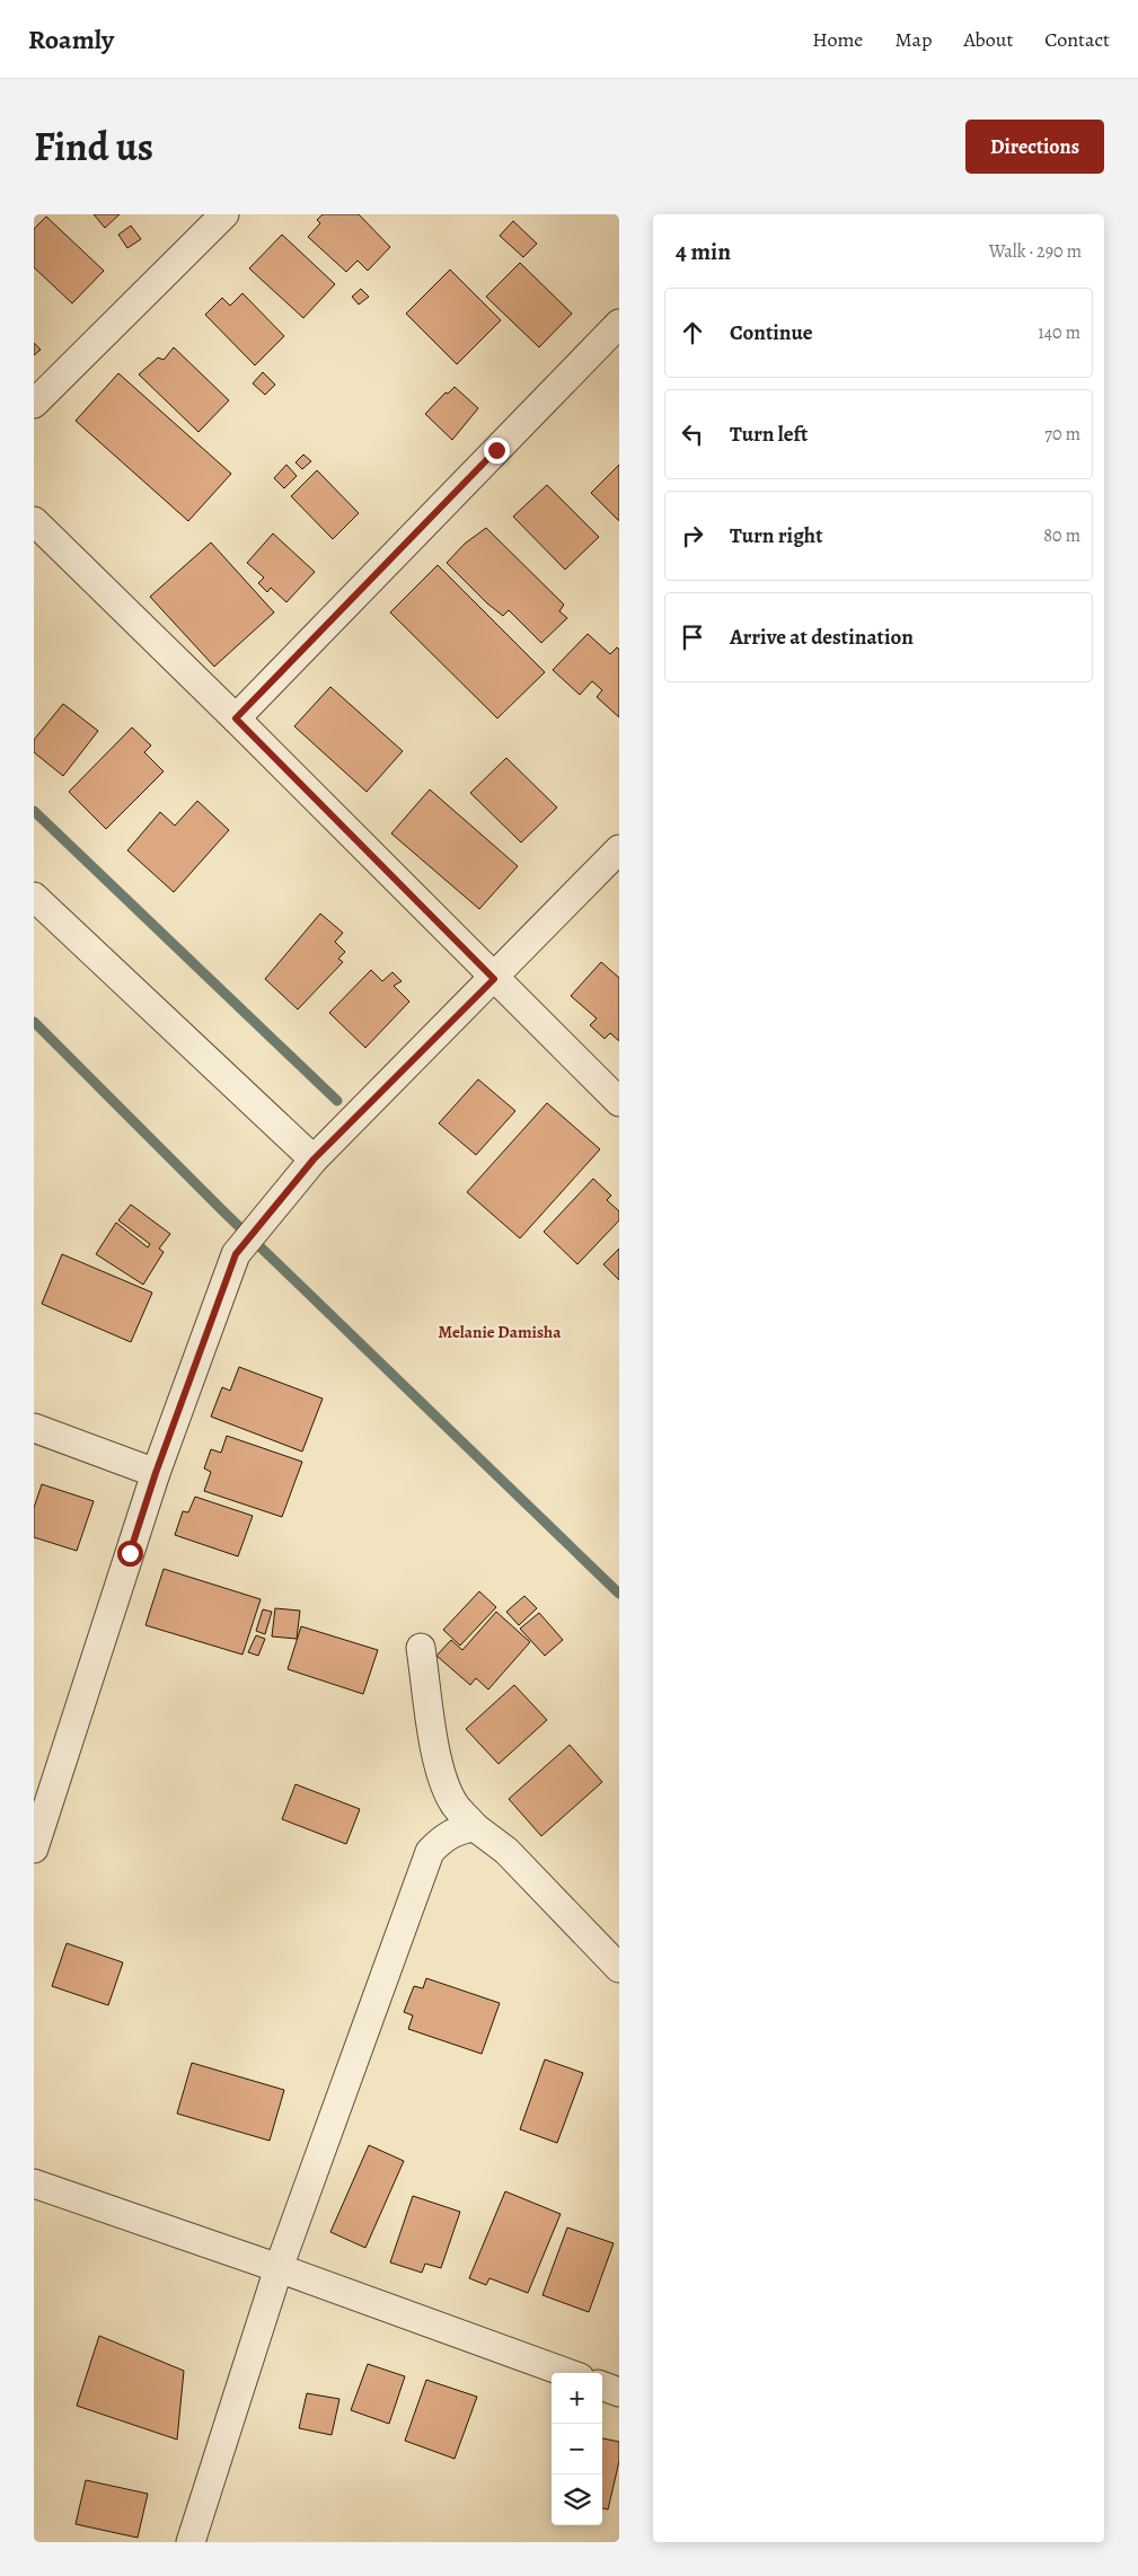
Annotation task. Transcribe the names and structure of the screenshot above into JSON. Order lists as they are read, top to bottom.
{
  "districts": ["Melanie Damisha"],
  "page": {
    "header": "Roamly",
    "nav": [
      "Home",
      "Map",
      "About",
      "Contact"
    ],
    "title": "Find us",
    "buttons": "Directions",
    "heading": ["4 min", "Walk · 290 m"],
    "list": [
      ["Continue", "140 m"],
      ["Turn left", "70 m"],
      ["Turn right", "80 m"],
      "Arrive at destination"
    ],
    "map_buttons": ["+", "−"]
  }
}
